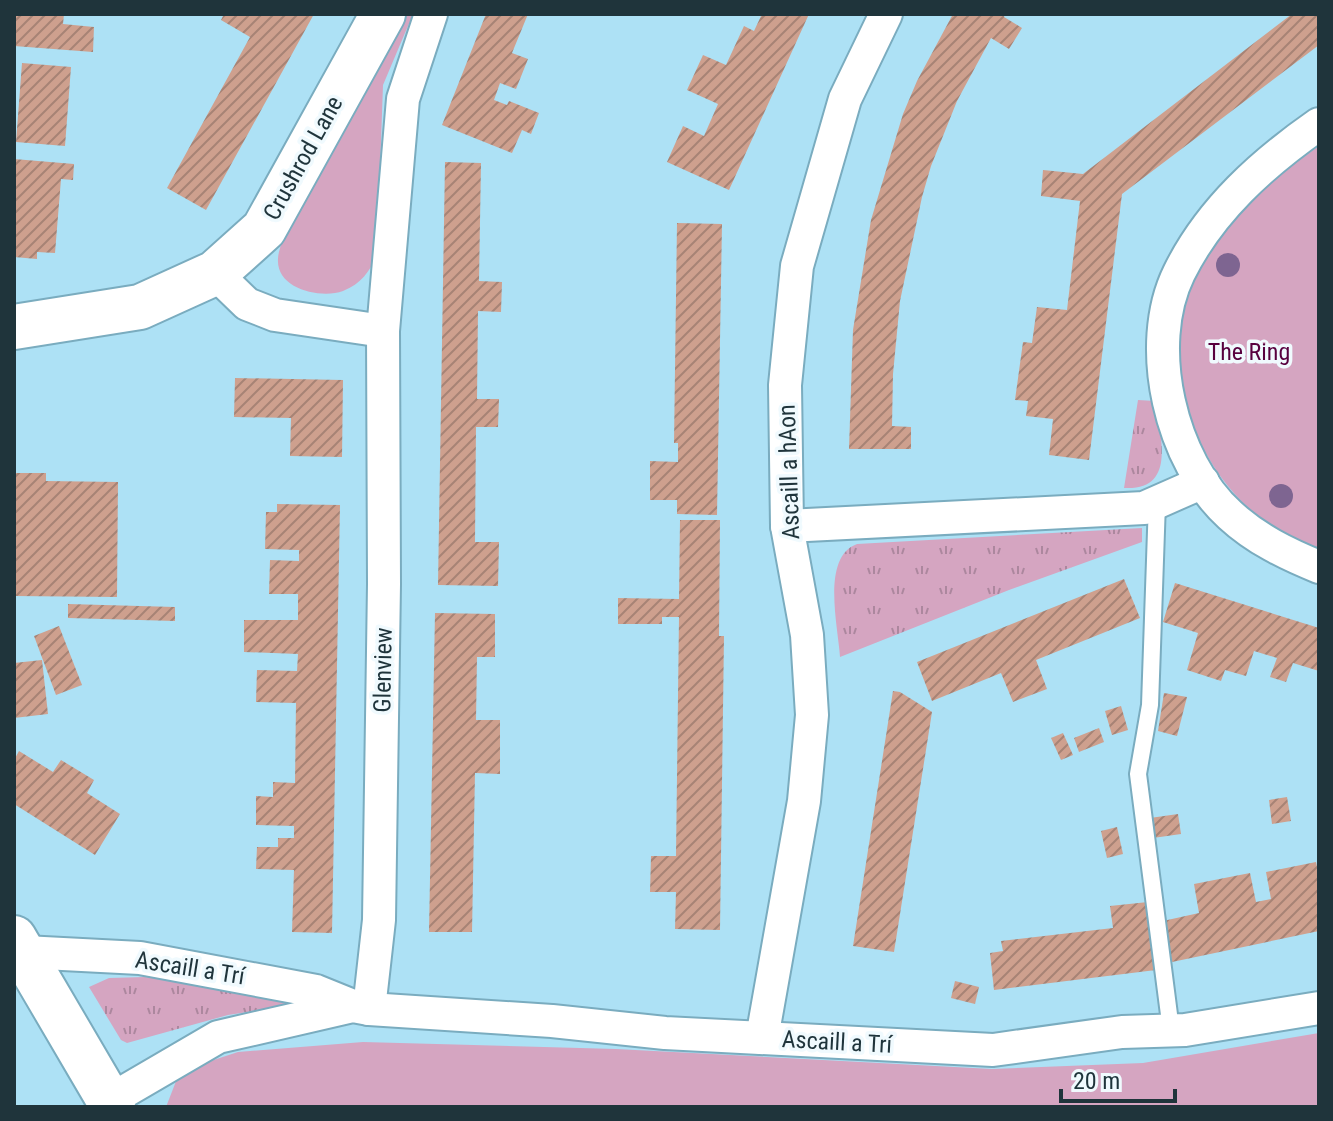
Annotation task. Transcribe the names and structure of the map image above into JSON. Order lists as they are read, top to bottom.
{
  "streets": {
    "main road": ["Crushrod Lane"],
    "street": ["Ascaill a hAon", "Glenview", "Ascaill a Trí"]
  },
  "crossings": [
    ["Ascaill a hAon", "Ascaill a Trí"],
    ["Glenview", "Ascaill a Trí"]
  ],
  "parks": ["The Ring"],
  "scale_bar": "20 m"
}
